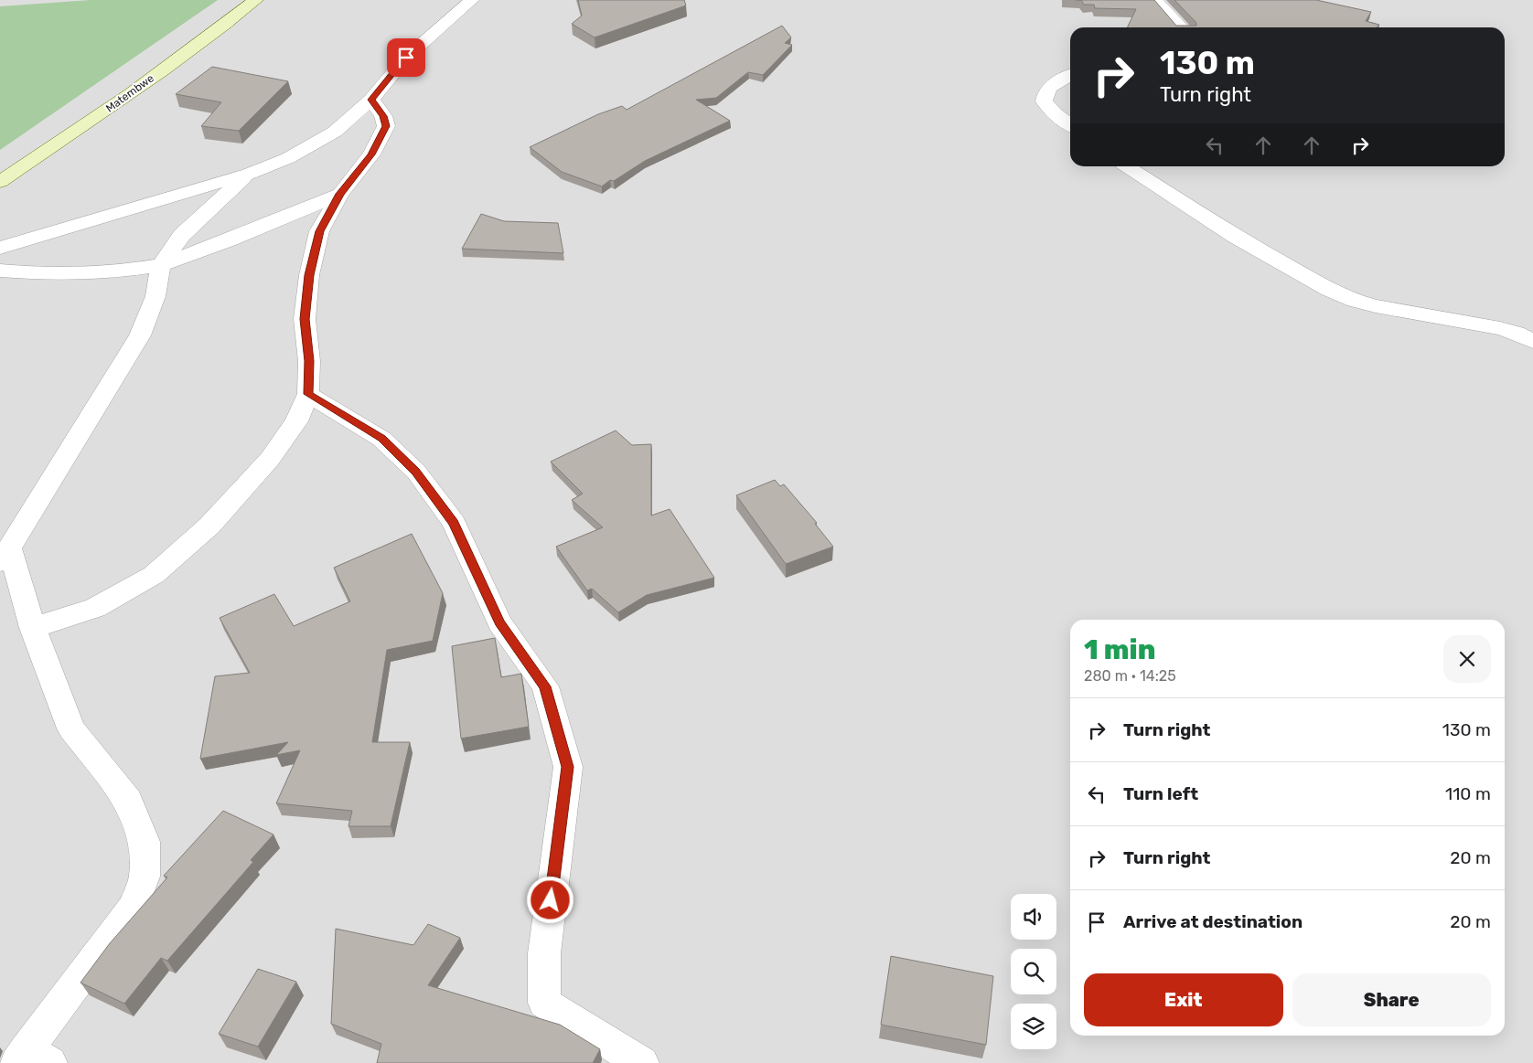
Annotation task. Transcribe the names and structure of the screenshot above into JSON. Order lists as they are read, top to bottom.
{
  "streets": {
    "main road": ["Matembwe"]
  },
  "page": {
    "turn": ["130 m", "Turn right"],
    "heading": ["1 min", "280 m · 14:25"],
    "list": [
      {
        "name": "Turn right",
        "value": "130 m"
      },
      {
        "name": "Turn left",
        "value": "110 m"
      },
      {
        "name": "Turn right",
        "value": "20 m"
      },
      {
        "name": "Arrive at destination",
        "value": "20 m"
      }
    ],
    "buttons": ["Exit", "Share"]
  }
}
